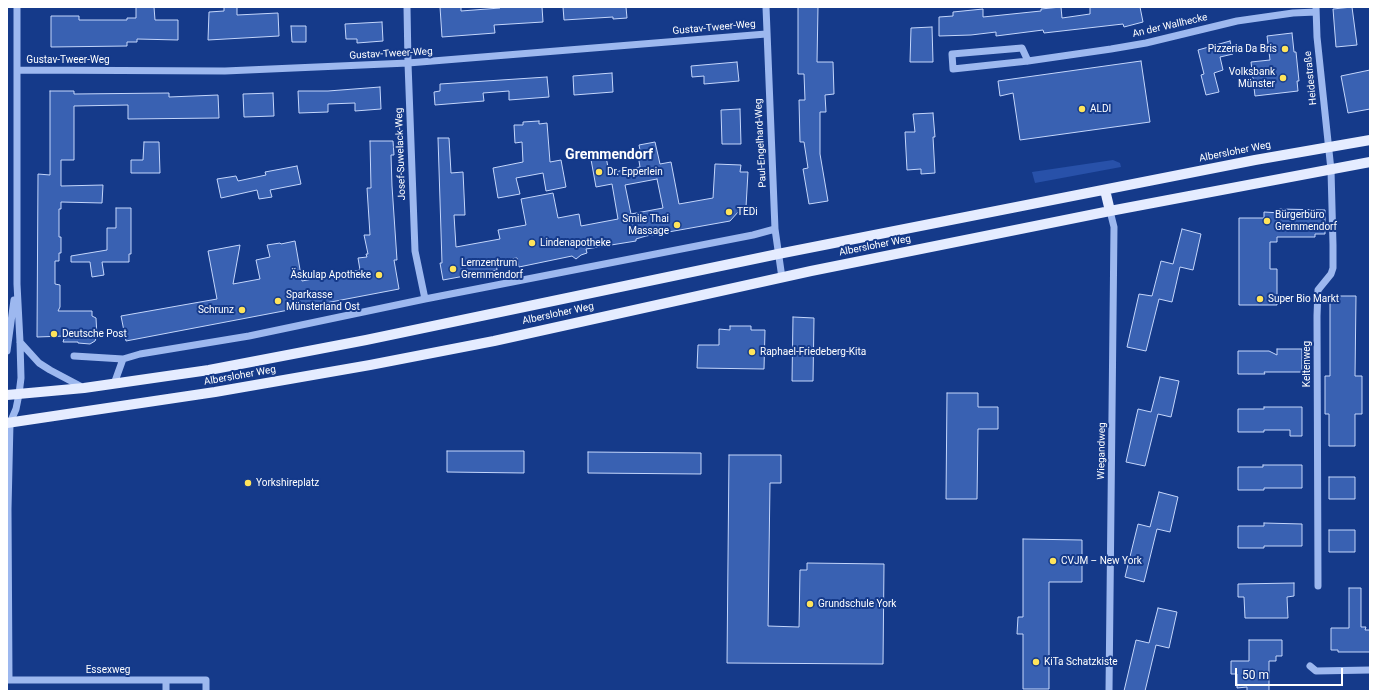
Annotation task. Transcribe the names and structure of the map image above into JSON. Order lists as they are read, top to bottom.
{
  "streets": {
    "main road": ["Albersloher Weg"],
    "street": [
      "An der Wallhecke",
      "Gustav-Tweer-Weg",
      "Heidestraße",
      "Paul-Engelhard-Weg",
      "Josef-Suwelack-Weg",
      "Keltenweg",
      "Wiegandweg",
      "Essexweg"
    ]
  },
  "crossings": [
    ["An der Wallhecke", "Heidestraße"],
    ["Gustav-Tweer-Weg", "Paul-Engelhard-Weg"],
    ["Gustav-Tweer-Weg", "Josef-Suwelack-Weg"],
    ["Heidestraße", "Albersloher Weg"],
    ["Heidestraße", "Keltenweg"],
    ["Paul-Engelhard-Weg", "Albersloher Weg"],
    ["Albersloher Weg", "Keltenweg"],
    ["Albersloher Weg", "Wiegandweg"],
    ["Albersloher Weg", "Essexweg"]
  ],
  "districts": ["Gremmendorf"],
  "places": [
    "Pizzeria Da Bris",
    "Volksbank Münster",
    "ALDI",
    "Dr. Epperlein",
    "TEDi",
    "Bürgerbüro Gremmendorf",
    "Smile Thai Massage",
    "Lindenapotheke",
    "Lernzentrum Gremmendorf",
    "Äskulap Apotheke",
    "Super Bio Markt",
    "Sparkasse Münsterland Ost",
    "Schrunz",
    "Deutsche Post",
    "Raphael-Friedeberg-Kita",
    "Yorkshireplatz",
    "CVJM – New York",
    "Grundschule York",
    "KiTa Schatzkiste"
  ],
  "scale_bar": "50 m"
}
